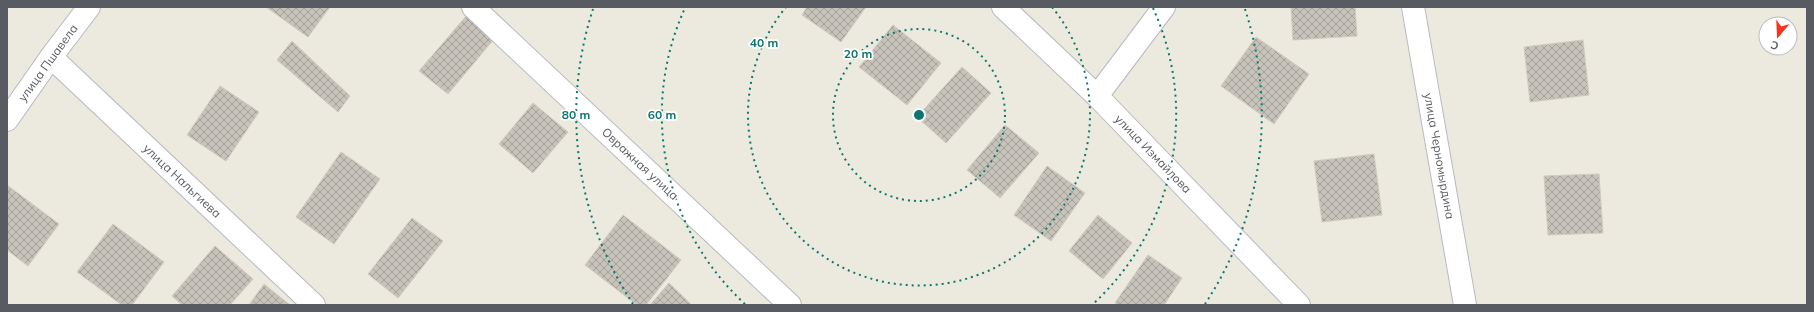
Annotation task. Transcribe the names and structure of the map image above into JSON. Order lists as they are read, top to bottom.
{
  "streets": {
    "street": [
      "улица Пшавела",
      "улица Измайлова",
      "улица Черномырдина",
      "Овражная улица",
      "улица Нальгиева"
    ]
  },
  "crossings": [
    ["улица Пшавела", "улица Нальгиева"]
  ],
  "north": "bottom",
  "rings": [
    "40 m",
    "20 m",
    "60 m",
    "80 m"
  ]
}
